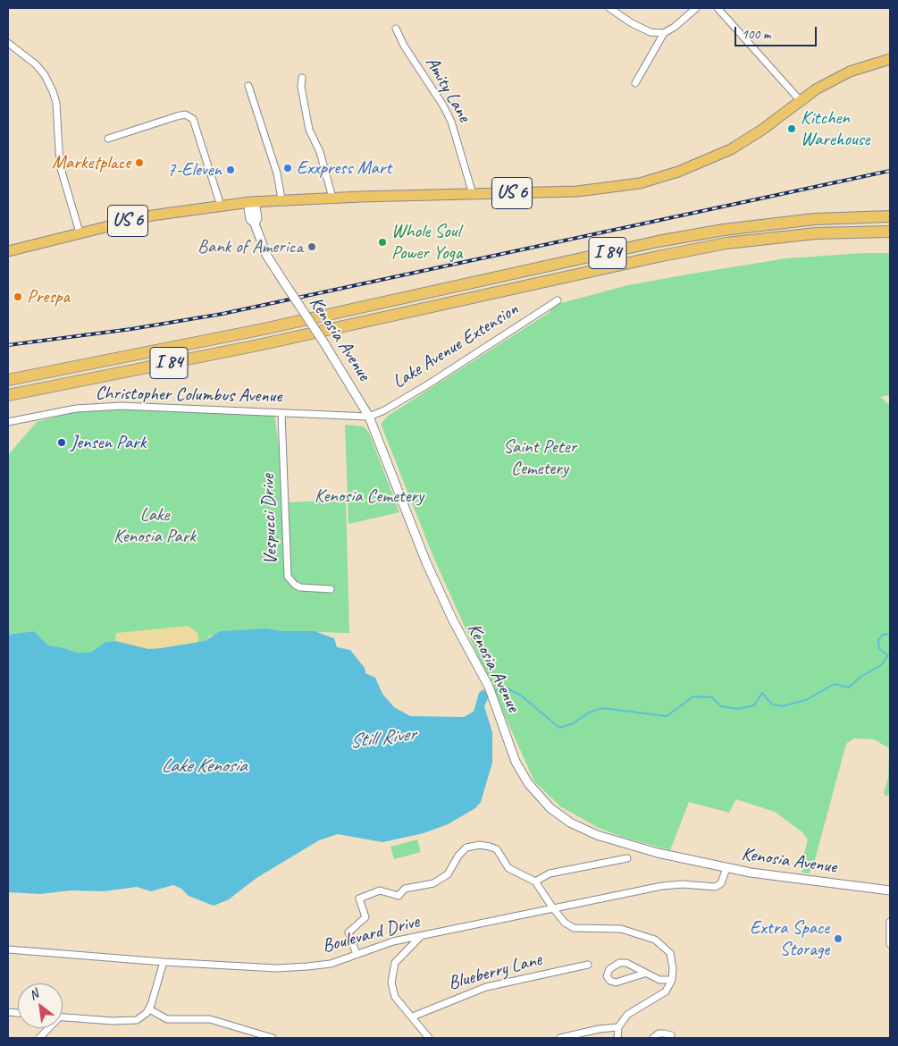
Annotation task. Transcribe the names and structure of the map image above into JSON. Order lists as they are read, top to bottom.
{
  "streets": {
    "highway": ["I 84"],
    "main road": ["US 6"],
    "street": [
      "Amity Lane",
      "Kenosia Avenue",
      "Lake Avenue Extension",
      "Christopher Columbus Avenue",
      "Vespucci Drive",
      "Boulevard Drive",
      "Blueberry Lane"
    ]
  },
  "crossings": [
    ["Amity Lane", "US 6"],
    ["US 6", "Kenosia Avenue"],
    ["Kenosia Avenue", "Lake Avenue Extension"],
    ["Kenosia Avenue", "Christopher Columbus Avenue"],
    ["Kenosia Avenue", "Boulevard Drive"],
    ["Lake Avenue Extension", "Christopher Columbus Avenue"],
    ["Christopher Columbus Avenue", "Vespucci Drive"]
  ],
  "water": ["Still River", "Lake Kenosia"],
  "parks": ["Saint Peter Cemetery", "Kenosia Cemetery", "Lake Kenosia Park"],
  "places": [
    "Kitchen Warehouse",
    "Marketplace",
    "Exxpress Mart",
    "7-Eleven",
    "Whole Soul Power Yoga",
    "Bank of America",
    "Prespa",
    "Jensen Park",
    "Extra Space Storage"
  ],
  "scale_bar": "100 m",
  "north": "top left"
}
